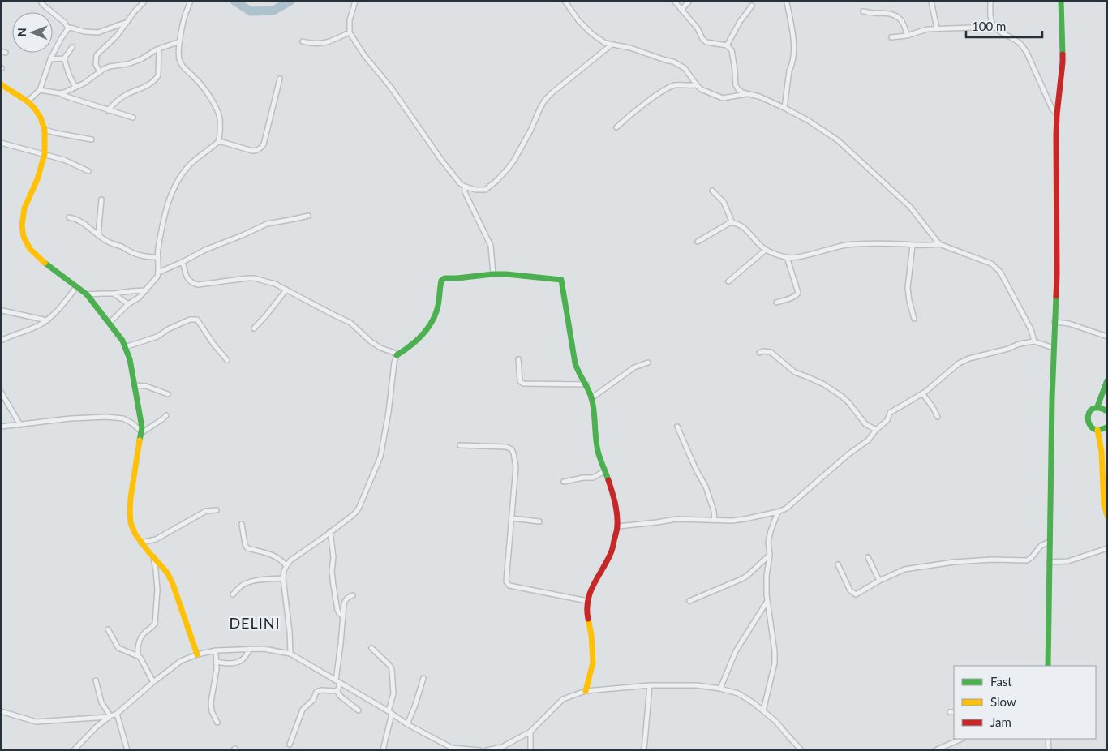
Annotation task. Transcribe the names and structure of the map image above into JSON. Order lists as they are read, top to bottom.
{
  "districts": ["DELINI"],
  "legend": ["Fast", "Slow", "Jam"],
  "scale_bar": "100 m",
  "north": "left"
}
